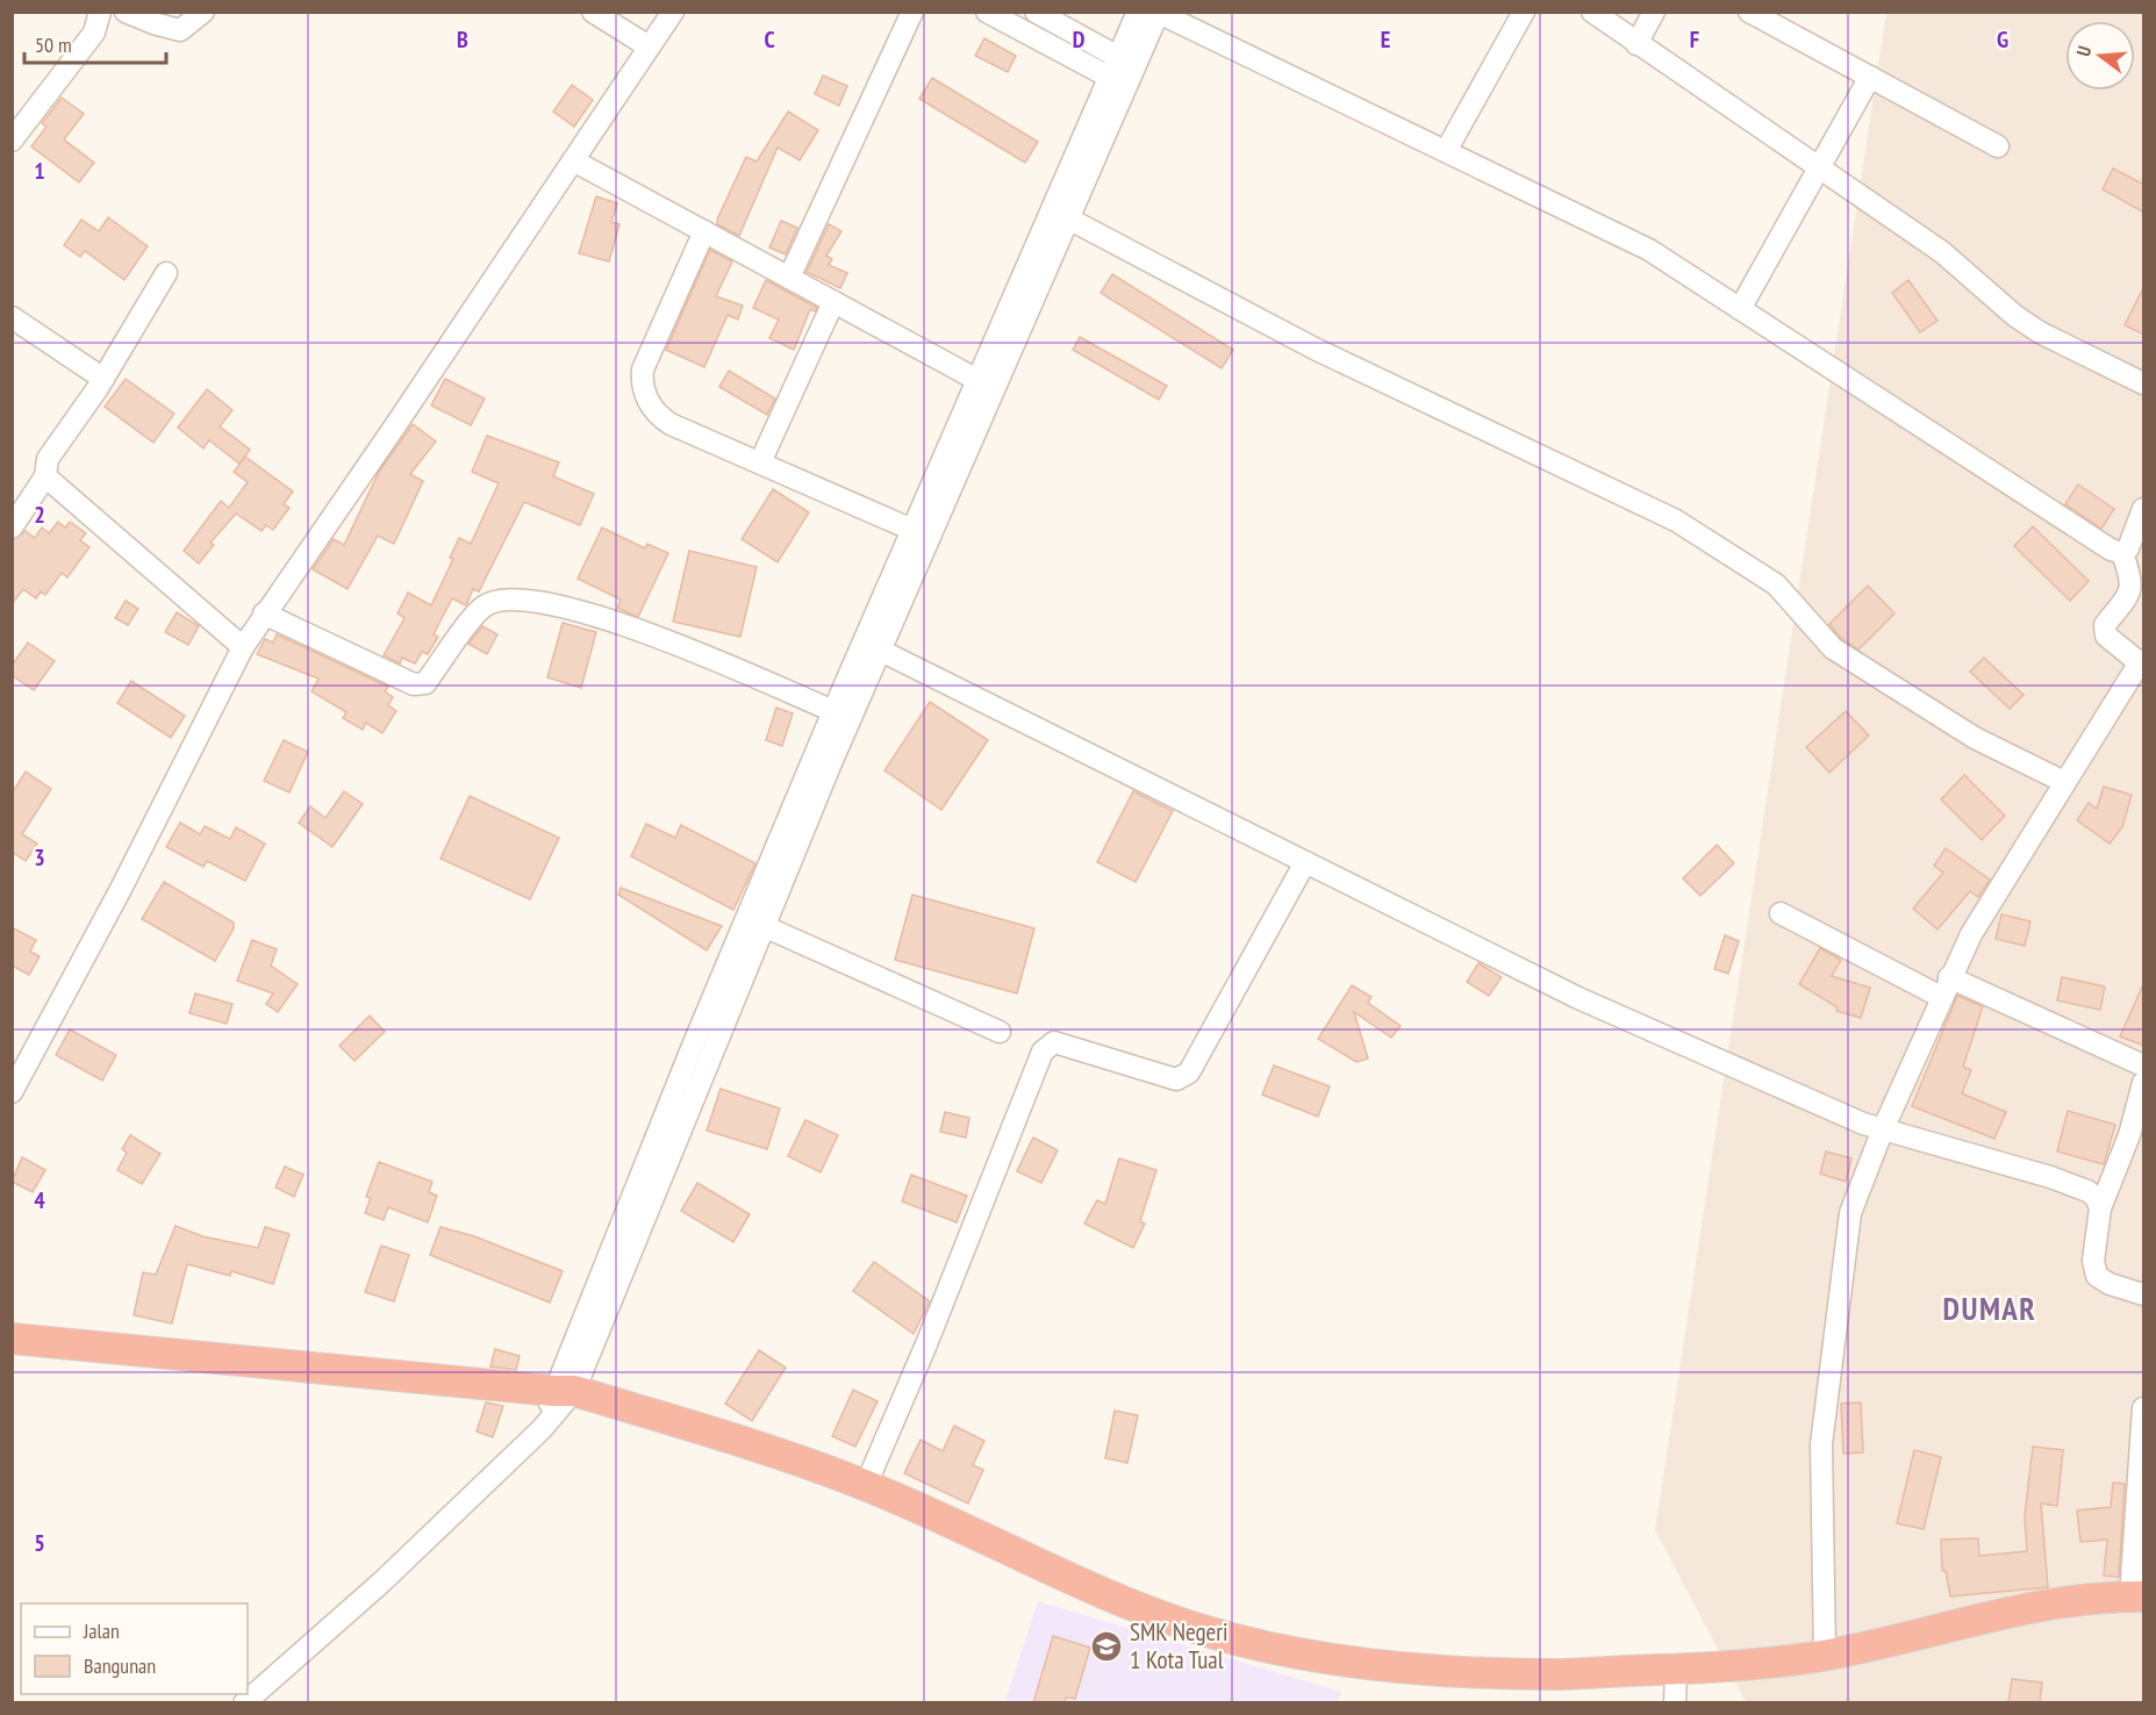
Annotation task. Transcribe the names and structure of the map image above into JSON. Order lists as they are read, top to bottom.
{
  "districts": ["DUMAR"],
  "places": {
    "school or university": ["SMK Negeri 1 Kota Tual"]
  },
  "legend": ["Jalan", "Bangunan"],
  "scale_bar": "50 m",
  "north": "left",
  "grid": {
    "columns": [
      "B",
      "C",
      "D",
      "E",
      "F",
      "G"
    ],
    "rows": [
      "1",
      "2",
      "3",
      "4",
      "5"
    ]
  }
}
